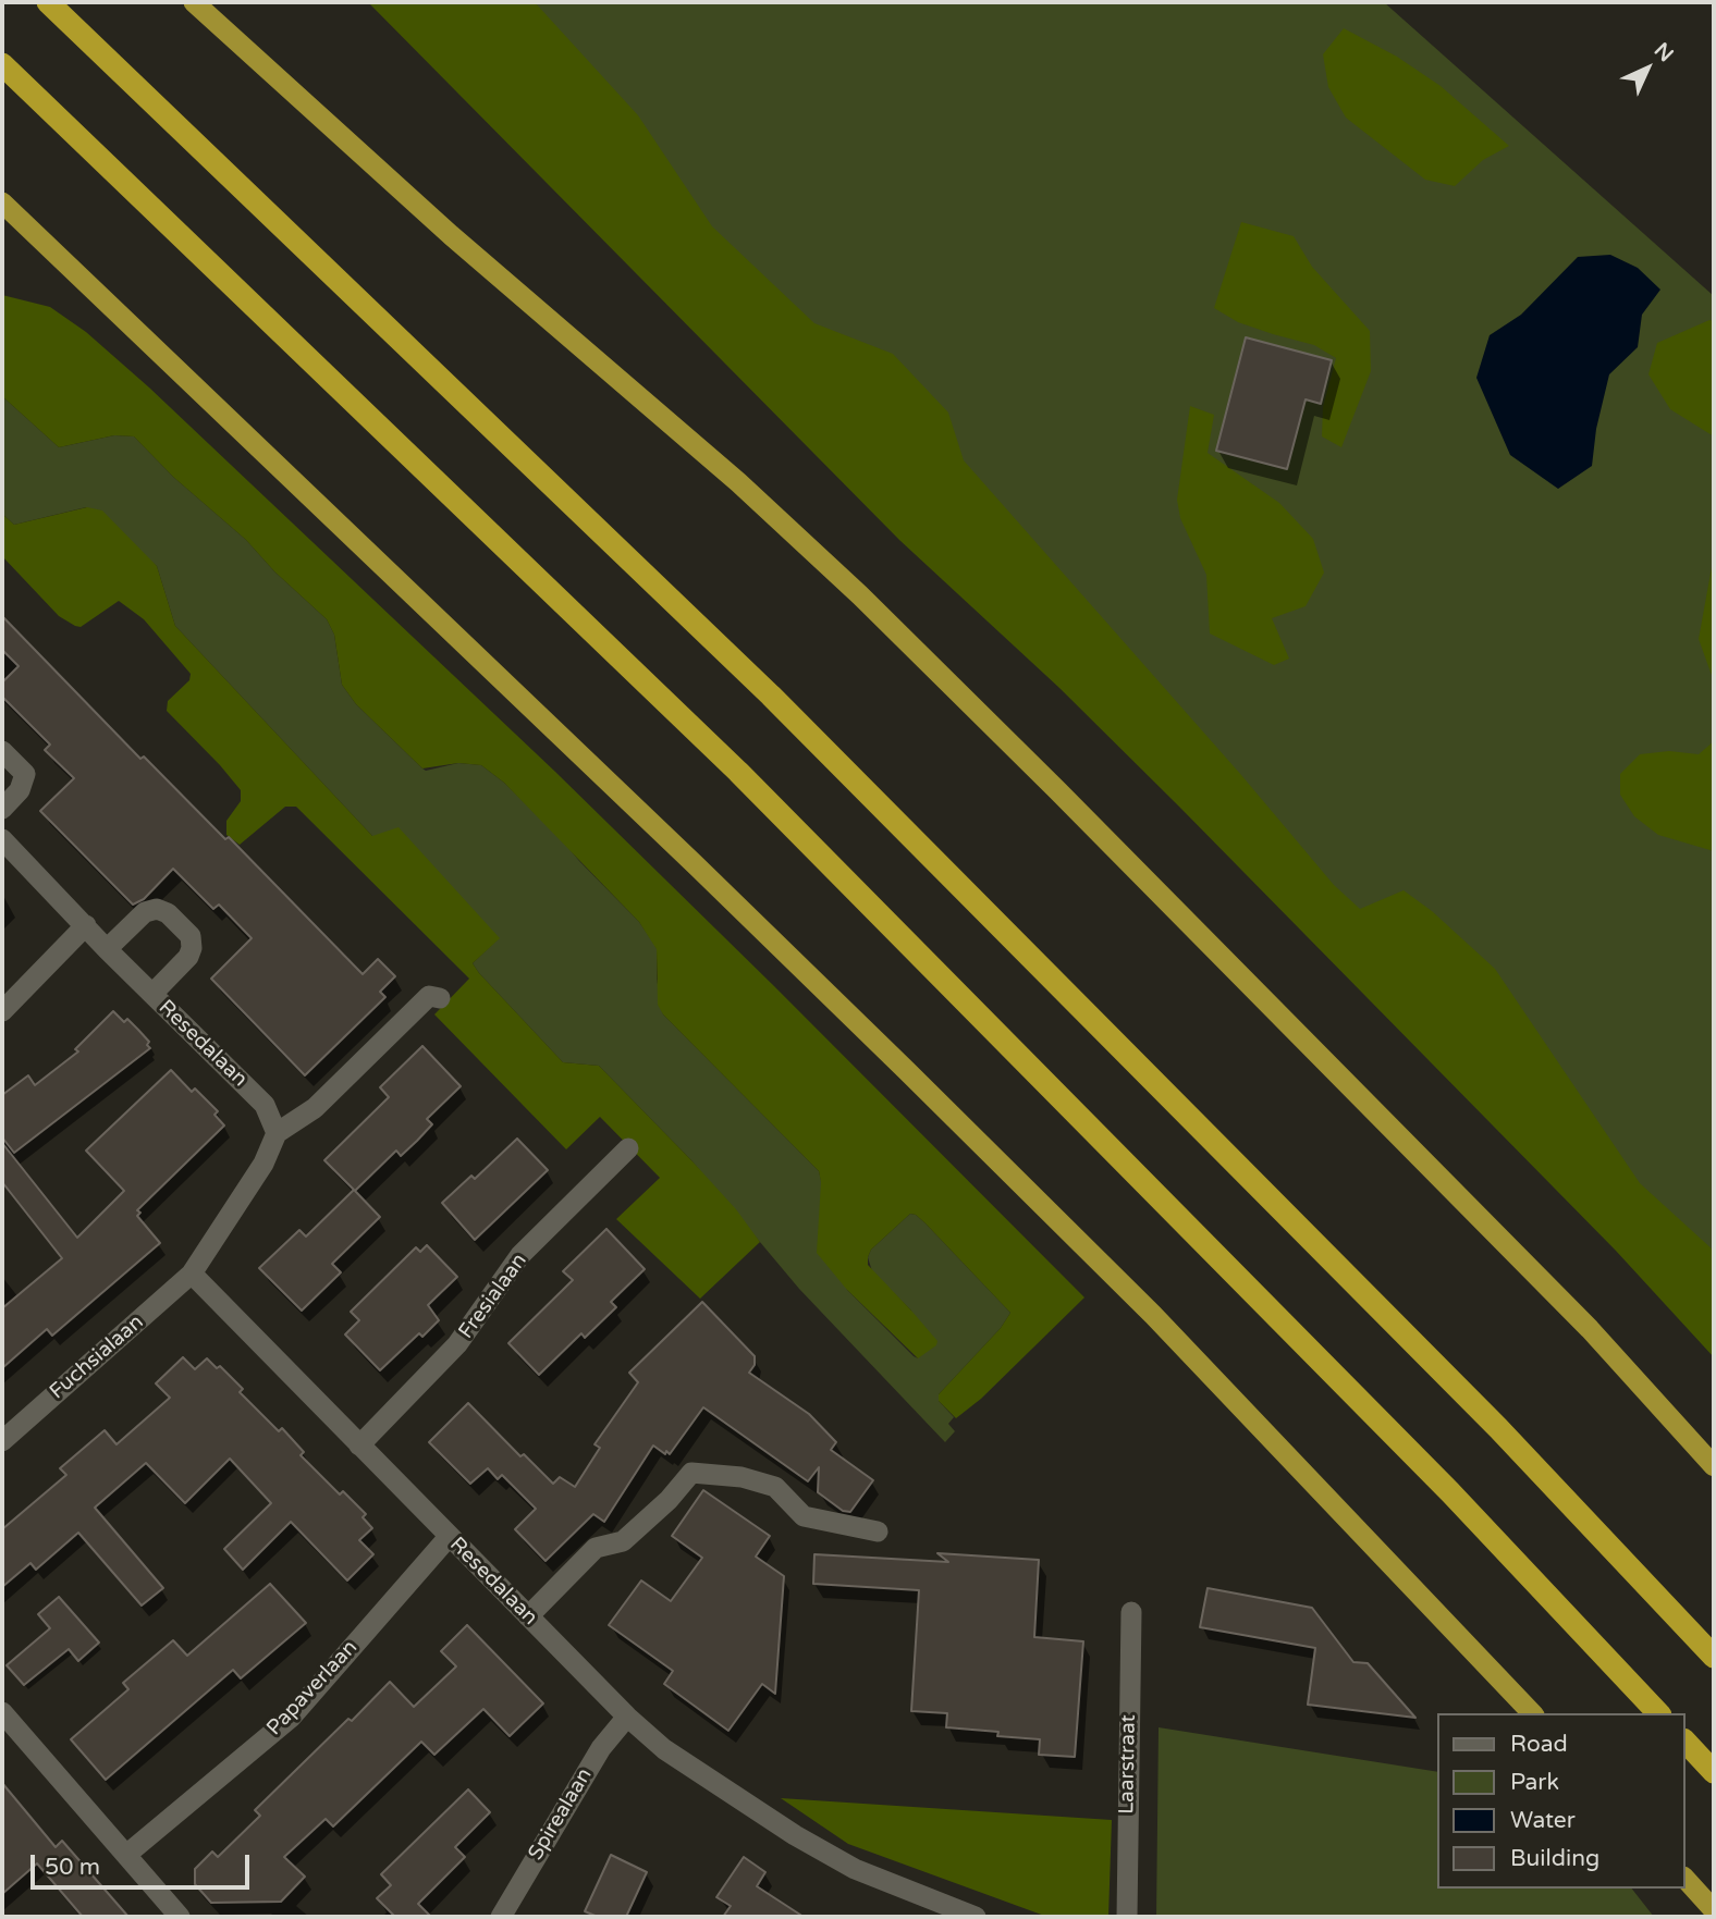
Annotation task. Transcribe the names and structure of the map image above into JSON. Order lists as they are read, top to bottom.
{
  "streets": {
    "street": [
      "Resedalaan",
      "Fresialaan",
      "Fuchsialaan",
      "Papaverlaan",
      "Laarstraat",
      "Spirealaan"
    ]
  },
  "crossings": [
    ["Resedalaan", "Fresialaan"],
    ["Resedalaan", "Fuchsialaan"],
    ["Resedalaan", "Papaverlaan"],
    ["Resedalaan", "Spirealaan"]
  ],
  "legend": [
    "Road",
    "Park",
    "Water",
    "Building"
  ],
  "scale_bar": "50 m",
  "north": "top right"
}
